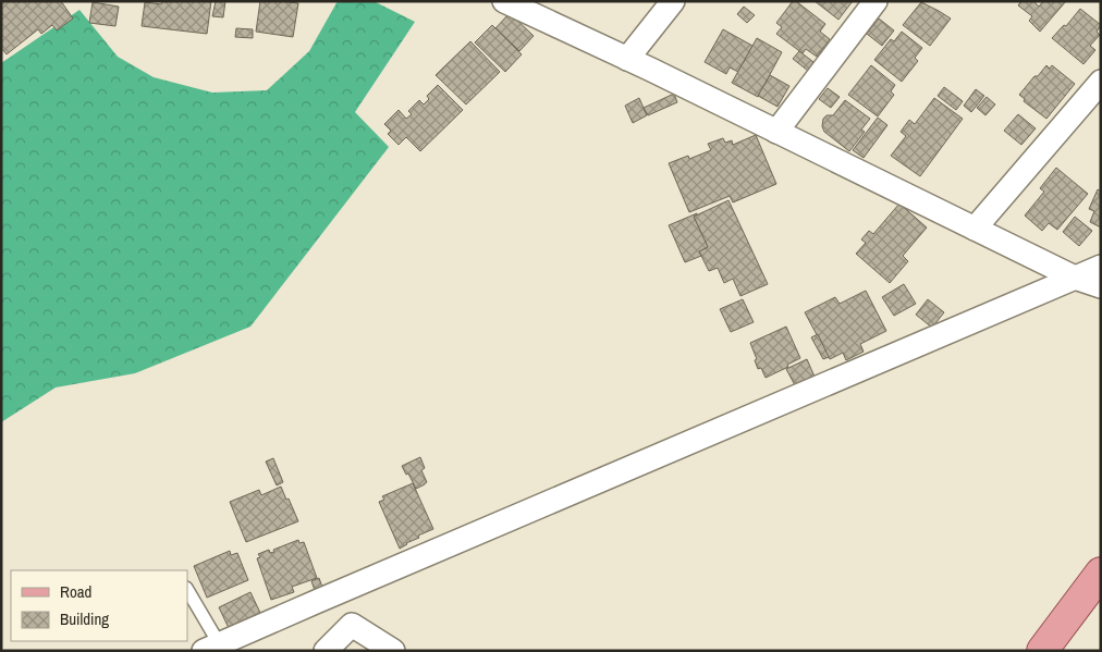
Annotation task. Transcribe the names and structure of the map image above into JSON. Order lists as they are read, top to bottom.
{
  "legend": ["Road", "Building"]
}
